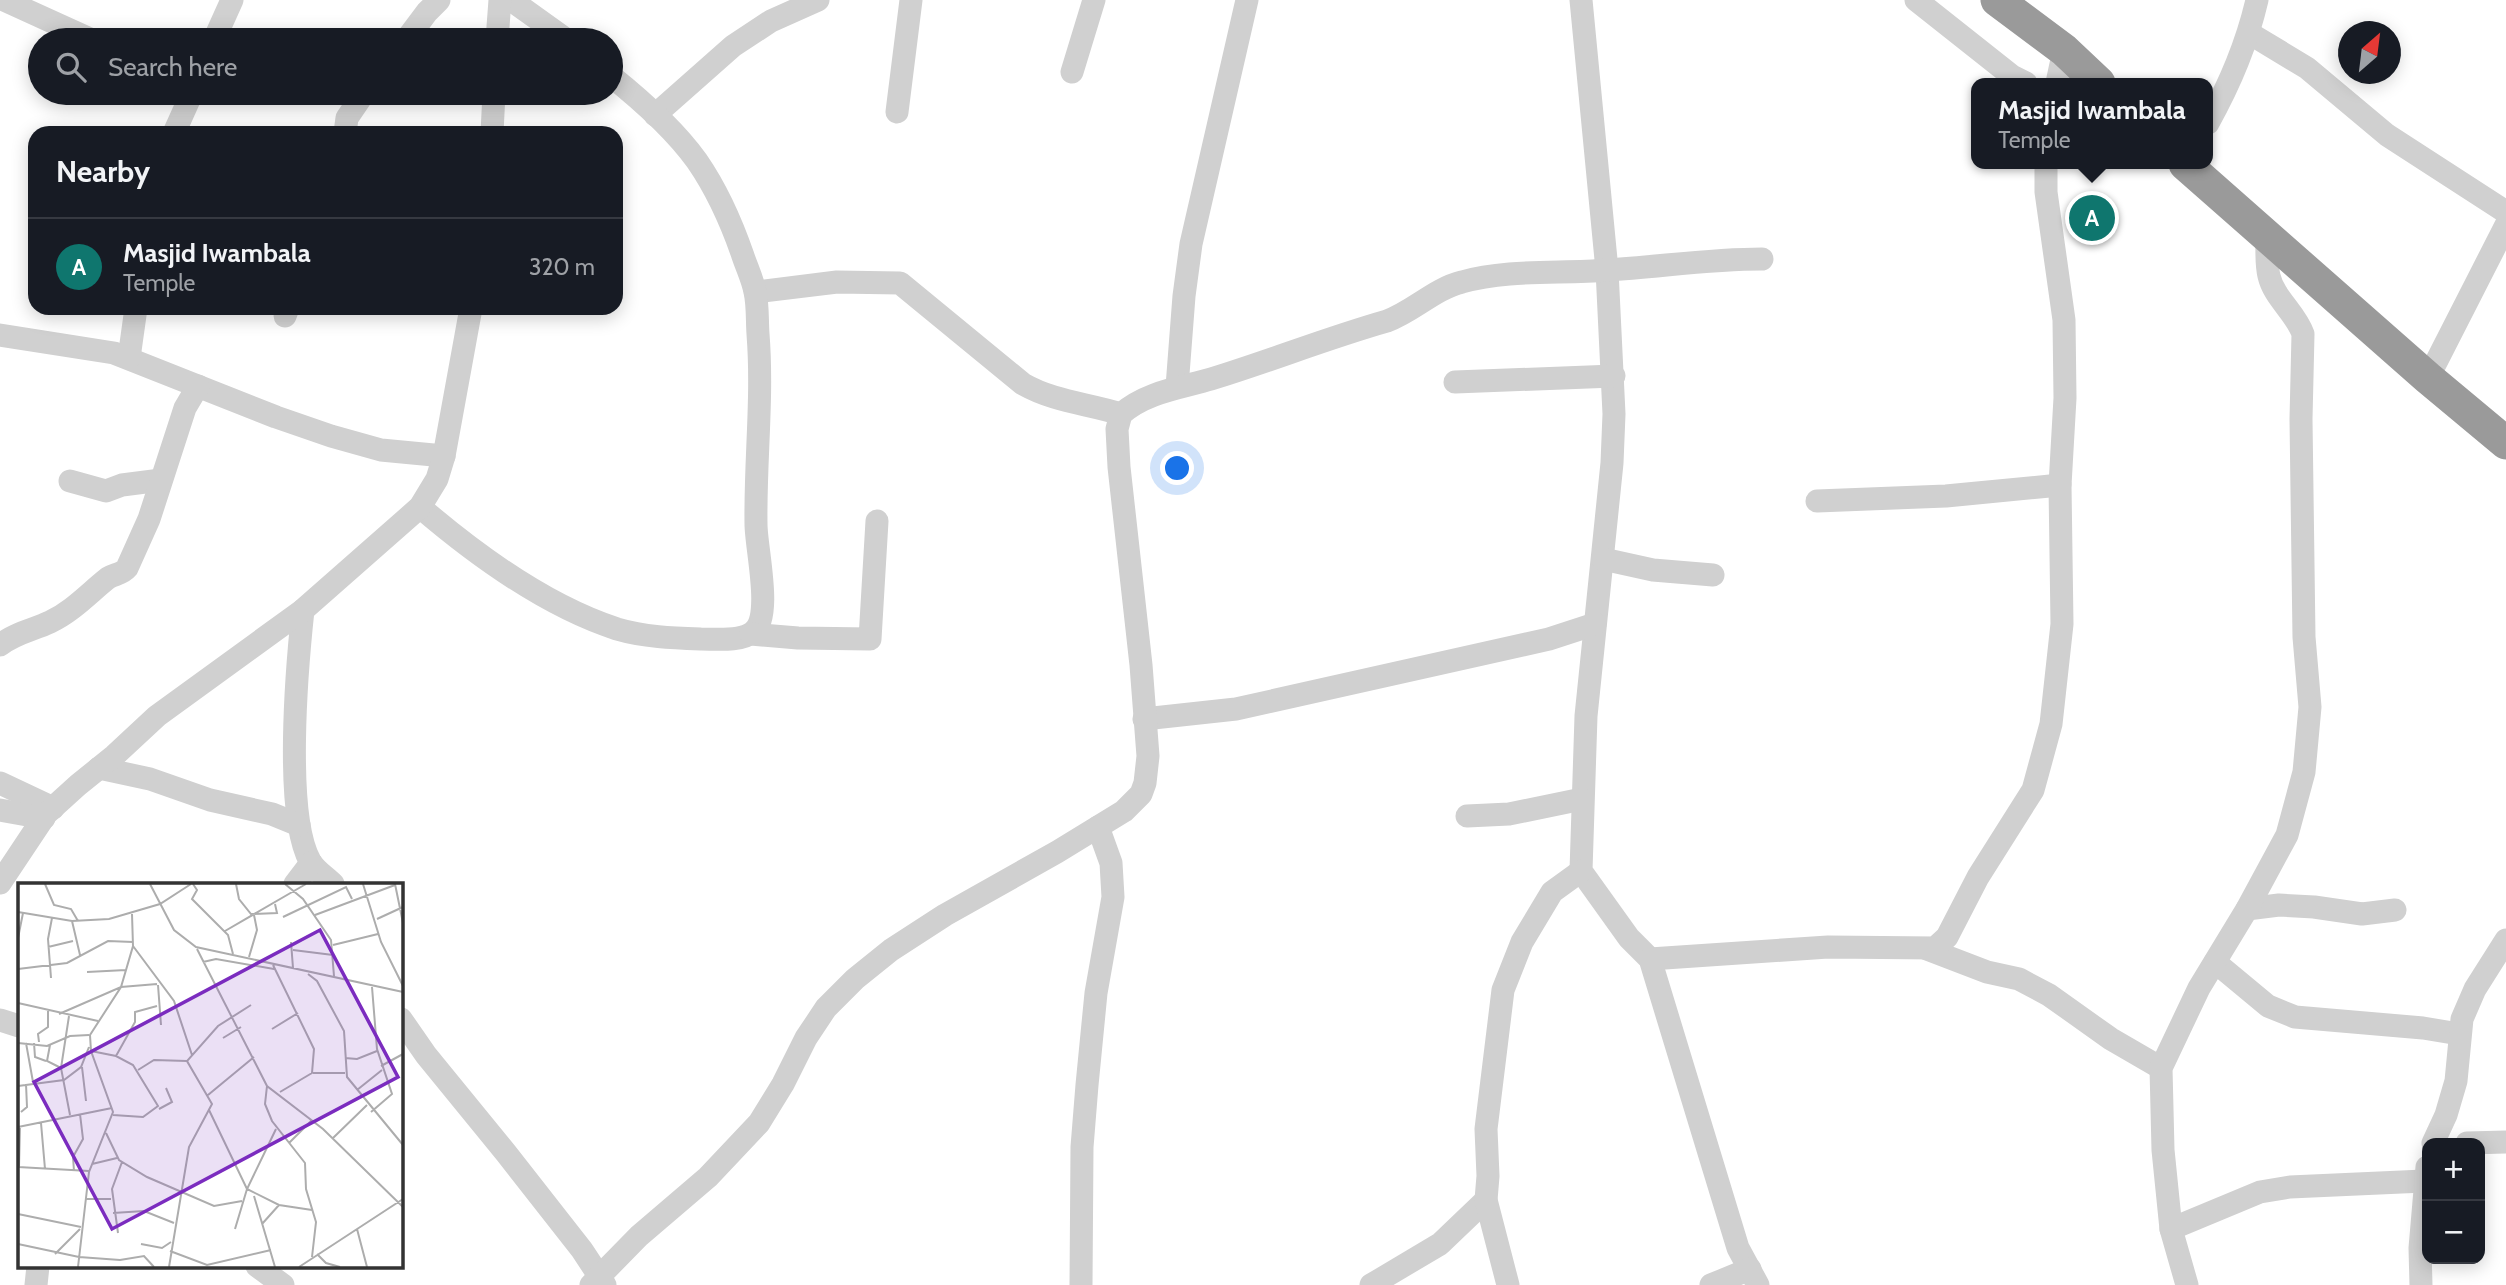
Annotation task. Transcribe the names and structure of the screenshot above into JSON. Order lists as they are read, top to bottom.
{
  "north": "top right",
  "page": {
    "search": "Search here",
    "popup": ["Masjid Iwambala", "Temple"],
    "heading": "Nearby",
    "pins": "A",
    "list": [
      {
        "mark": "A",
        "name": "Masjid Iwambala",
        "note": "Temple",
        "value": "320 m"
      }
    ],
    "map_buttons": ["+", "−"]
  }
}
